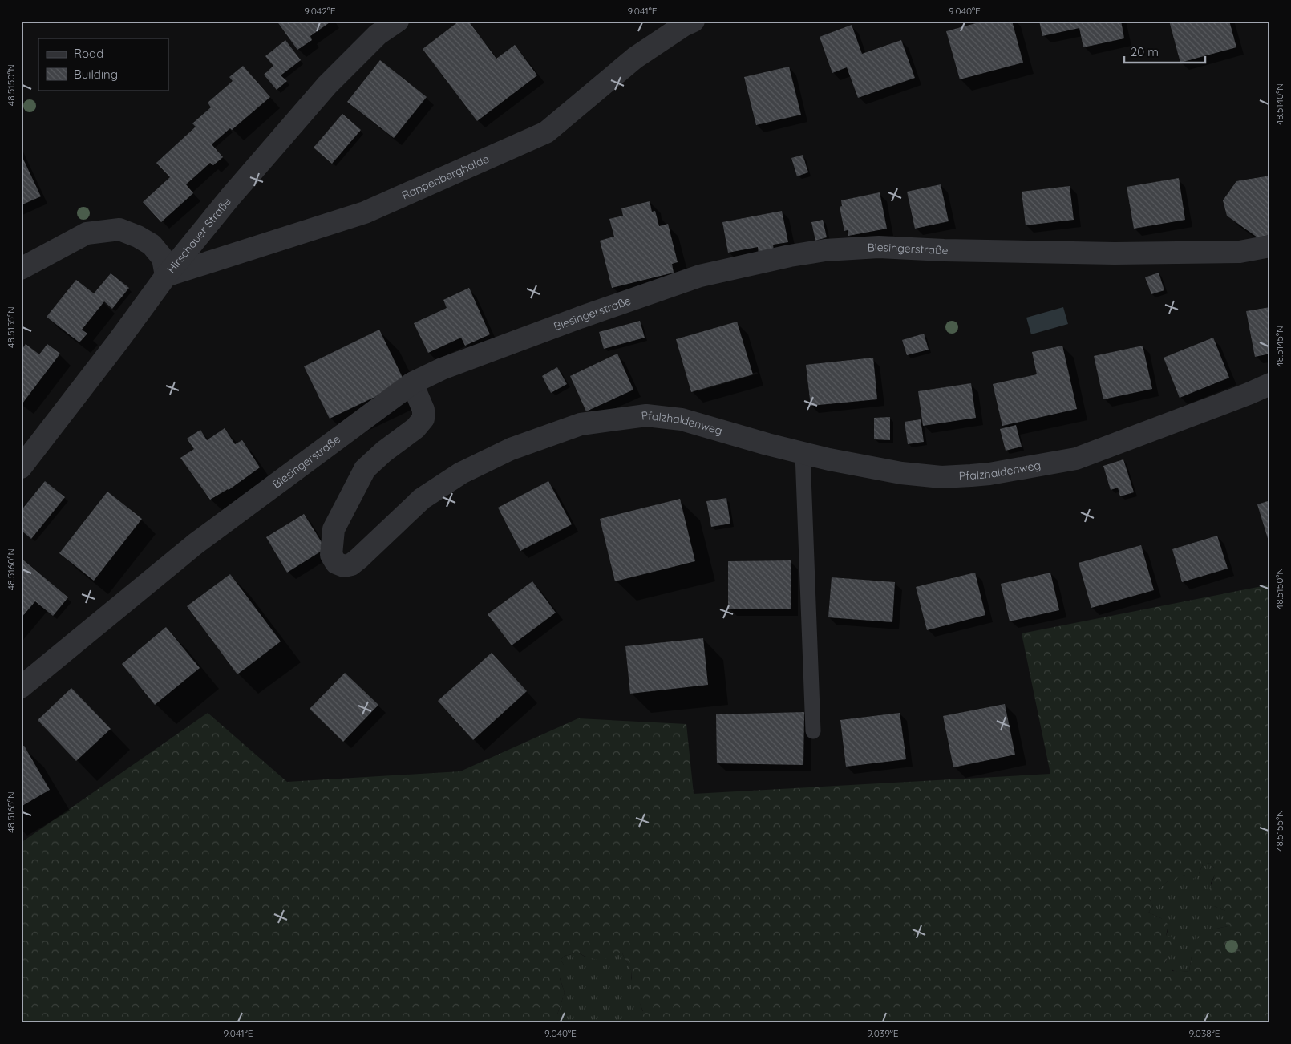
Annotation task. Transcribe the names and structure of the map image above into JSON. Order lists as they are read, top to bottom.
{
  "streets": {
    "street": [
      "Rappenberghalde",
      "Hirschauer Straße",
      "Biesingerstraße",
      "Pfalzhaldenweg"
    ]
  },
  "crossings": [
    ["Rappenberghalde", "Hirschauer Straße"],
    ["Biesingerstraße", "Pfalzhaldenweg"]
  ],
  "legend": ["Road", "Building"],
  "scale_bar": "20 m",
  "coordinates": [
    "9.042°E",
    "9.041°E",
    "9.040°E",
    "48.5150°N",
    "48.5140°N",
    "48.5155°N",
    "48.5145°N",
    "48.5160°N",
    "48.5165°N",
    "9.039°E",
    "9.038°E"
  ]
}
